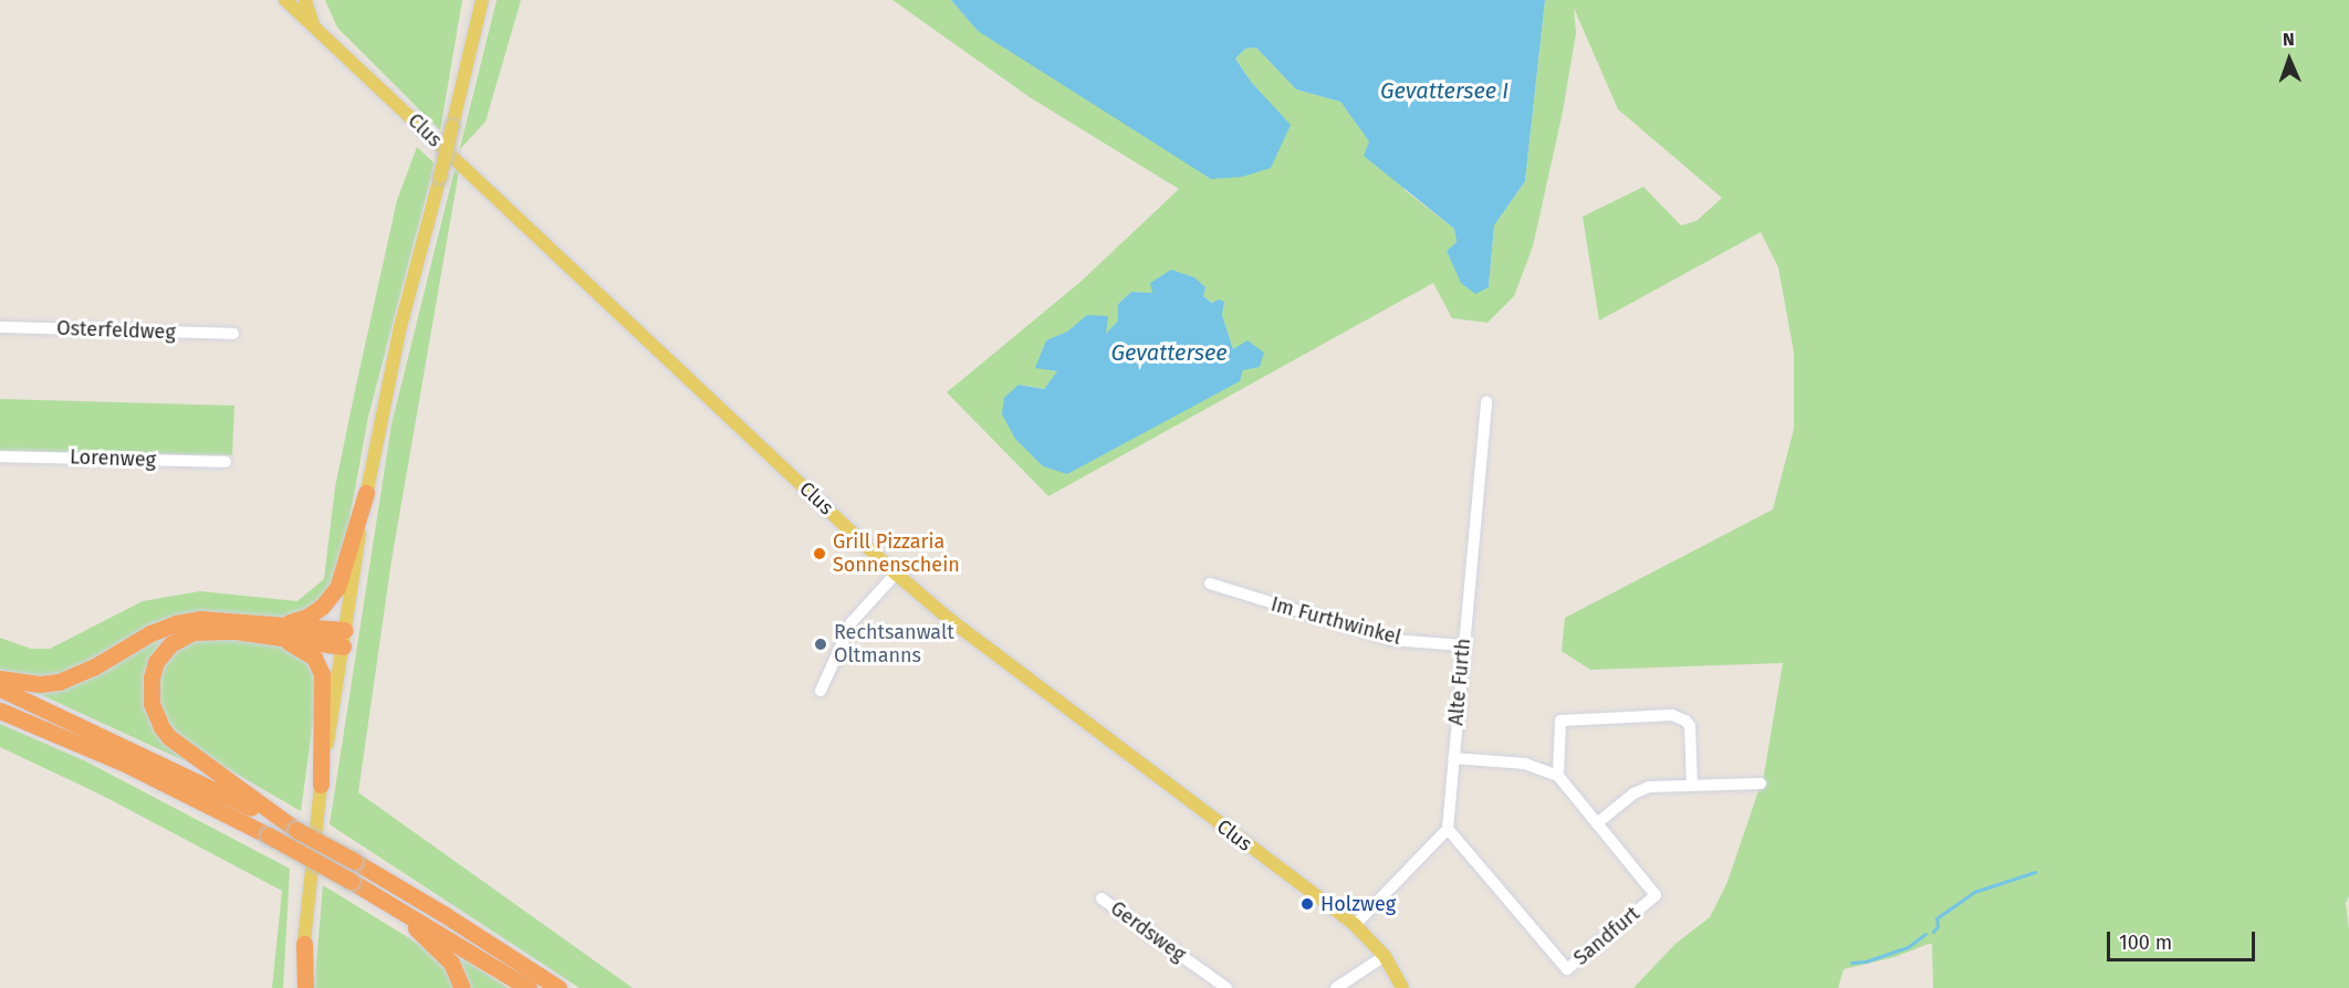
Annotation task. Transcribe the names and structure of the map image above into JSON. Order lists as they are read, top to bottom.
{
  "streets": {
    "main road": ["Clus"],
    "street": [
      "Osterfeldweg",
      "Lorenweg",
      "Im Furthwinkel",
      "Alte Furth",
      "Gerdsweg",
      "Sandfurt"
    ]
  },
  "crossings": [
    ["Im Furthwinkel", "Alte Furth"],
    ["Alte Furth", "Sandfurt"]
  ],
  "water": ["Gevattersee I", "Gevattersee"],
  "places": ["Grill Pizzaria Sonnenschein", "Rechtsanwalt Oltmanns", "Holzweg"],
  "scale_bar": "100 m",
  "north": "top"
}
